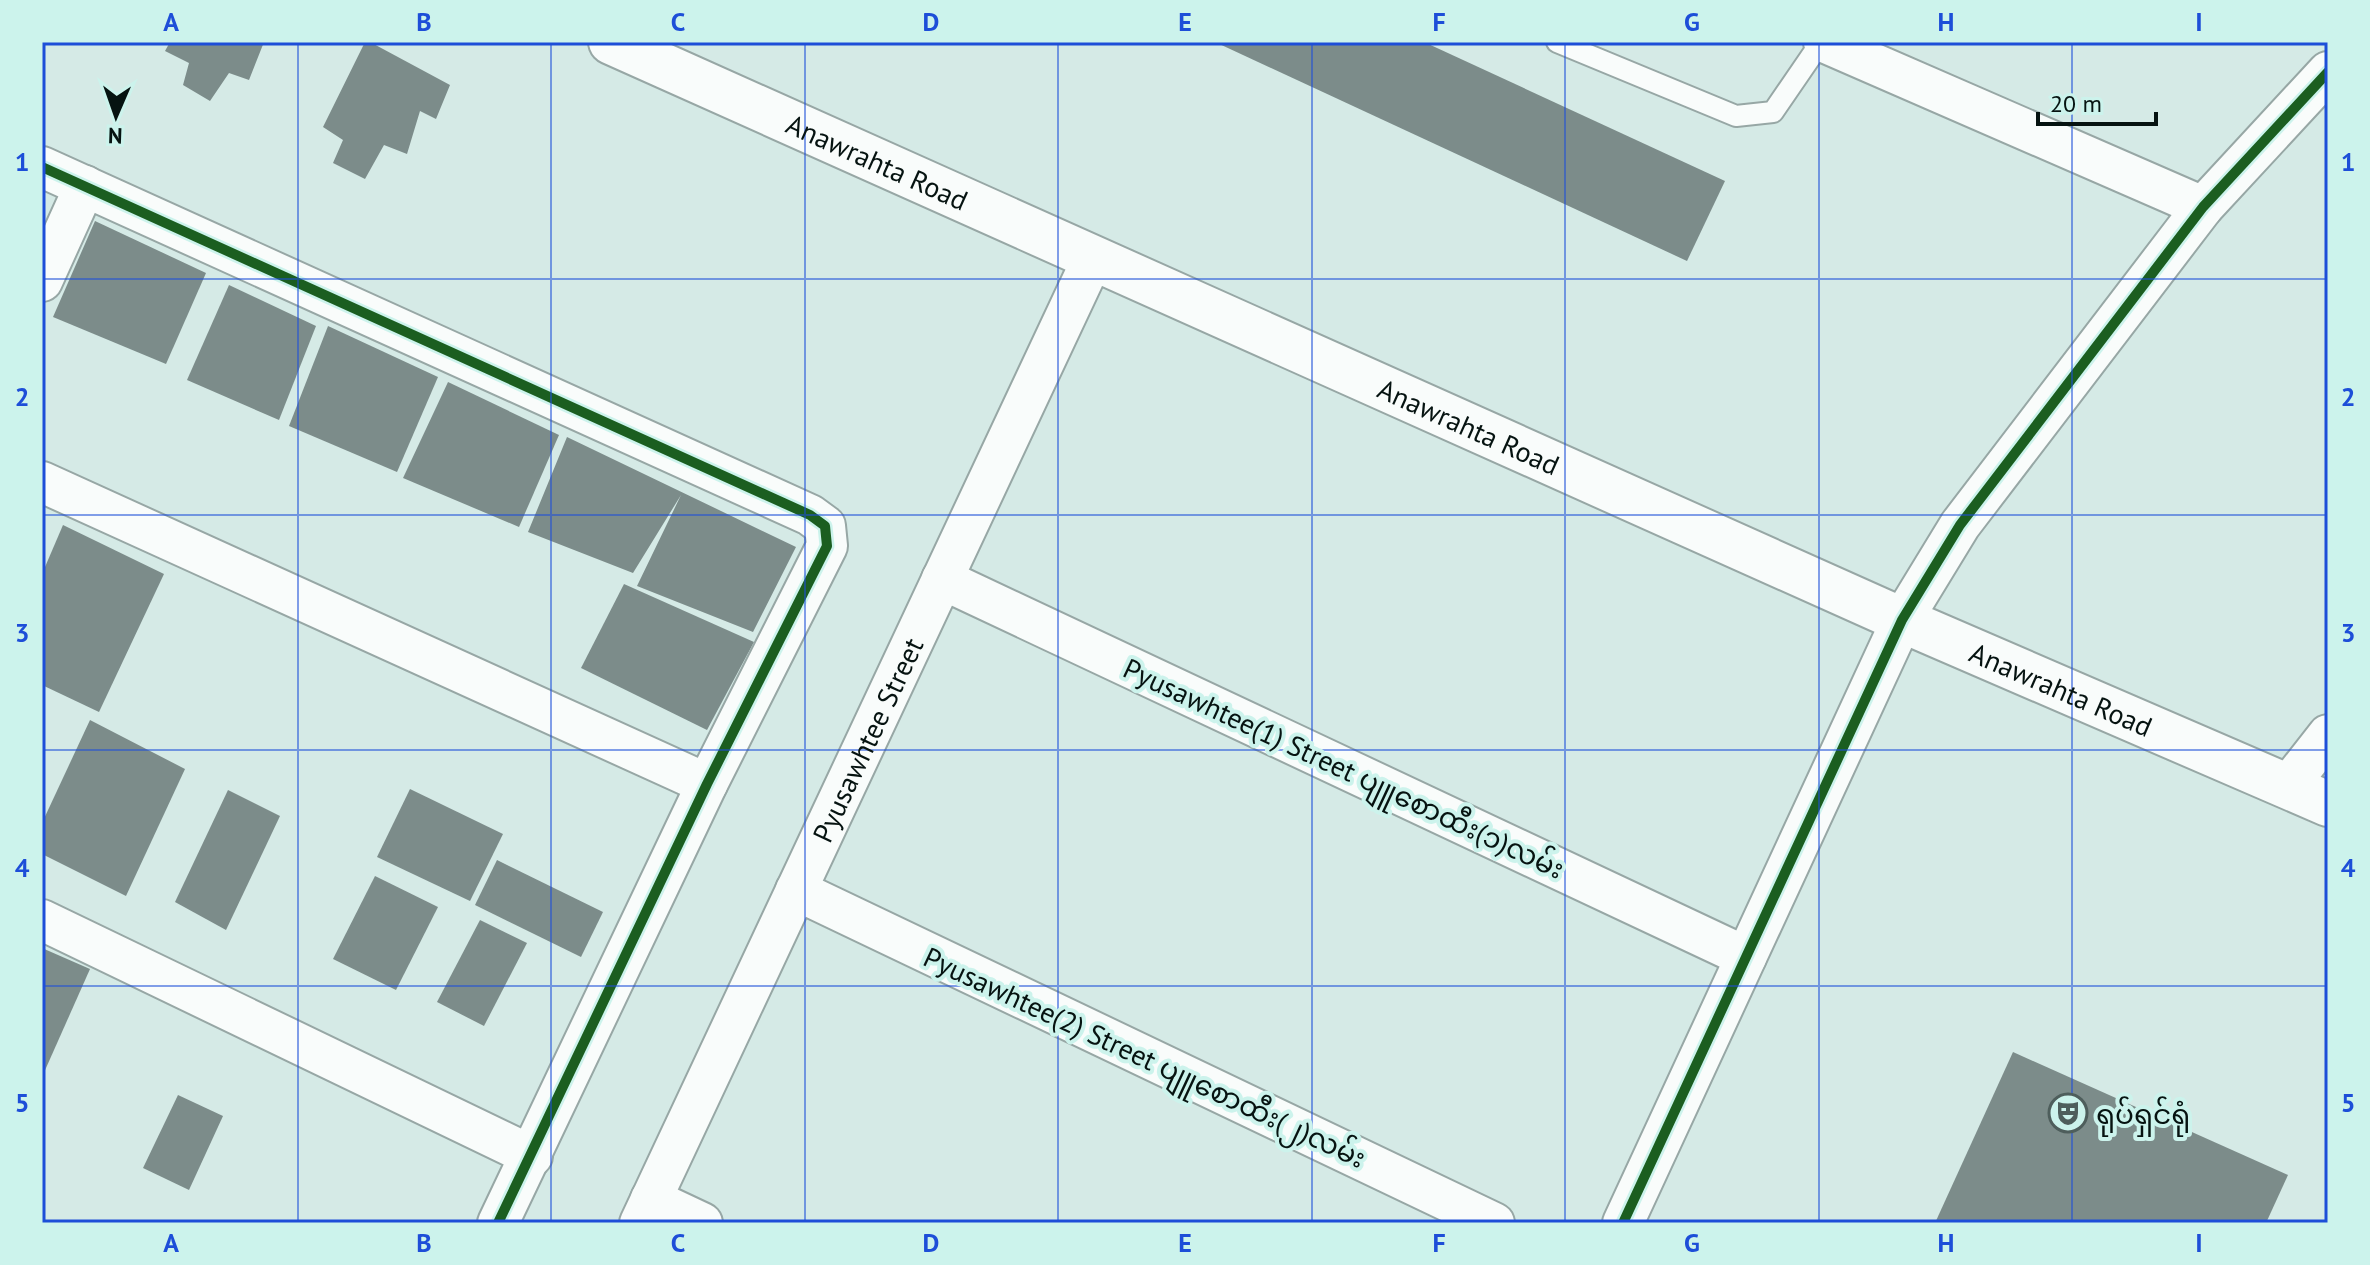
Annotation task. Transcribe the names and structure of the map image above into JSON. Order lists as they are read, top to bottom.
{
  "streets": {
    "main road": ["Anawrahta Road"],
    "street": ["Pyusawhtee Street", "Pyusawhtee(1) Street ပျူစောထီး(၁)လမ်း", "Pyusawhtee(2) Street ပျူစောထီး(၂)လမ်း"]
  },
  "crossings": [
    ["Anawrahta Road", "Pyusawhtee Street"],
    ["Pyusawhtee Street", "Pyusawhtee(1) Street ပျူစောထီး(၁)လမ်း"],
    ["Pyusawhtee Street", "Pyusawhtee(2) Street ပျူစောထီး(၂)လမ်း"]
  ],
  "places": {
    "theatre": ["ရုပ်ရှင်ရုံ"]
  },
  "scale_bar": "20 m",
  "north": "bottom",
  "grid": {
    "columns": [
      "A",
      "B",
      "C",
      "D",
      "E",
      "F",
      "G",
      "H",
      "I"
    ],
    "rows": [
      "1",
      "2",
      "3",
      "4",
      "5"
    ]
  }
}
